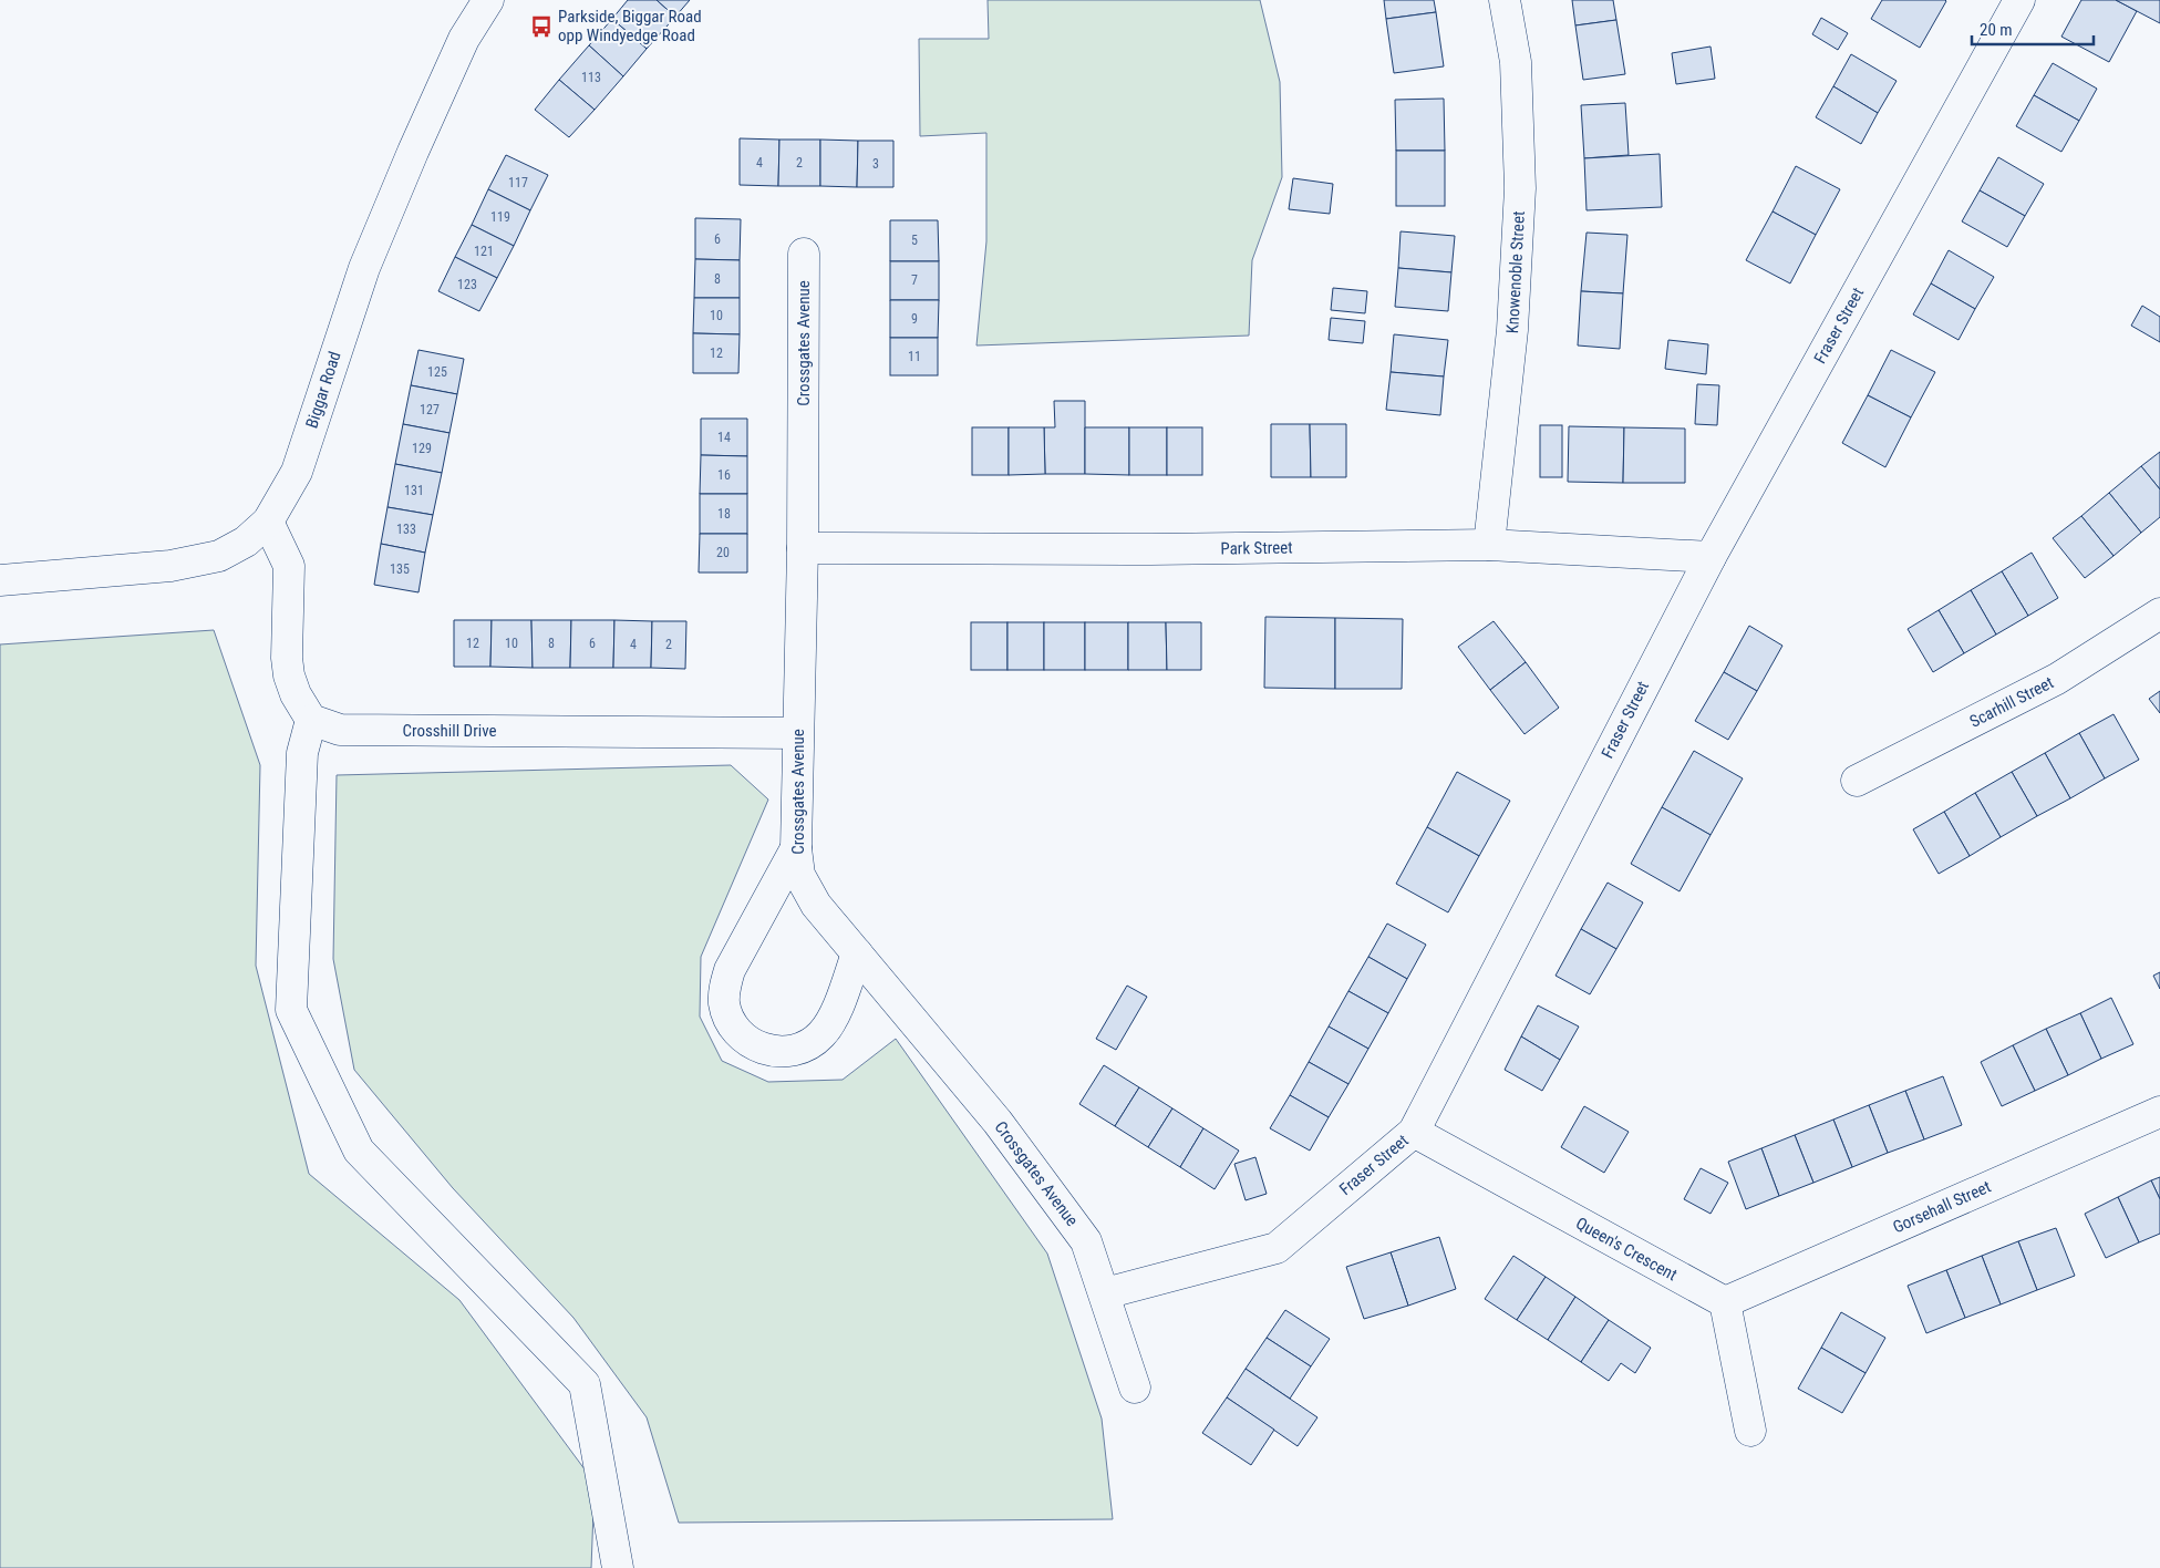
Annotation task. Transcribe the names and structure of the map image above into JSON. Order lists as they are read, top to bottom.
{
  "streets": {
    "street": [
      "Knowenoble Street",
      "Fraser Street",
      "Crossgates Avenue",
      "Biggar Road",
      "Park Street",
      "Scarhill Street",
      "Crosshill Drive",
      "Gorsehall Street",
      "Queen's Crescent"
    ]
  },
  "crossings": [
    ["Knowenoble Street", "Park Street"],
    ["Fraser Street", "Crossgates Avenue"],
    ["Fraser Street", "Park Street"],
    ["Fraser Street", "Queen's Crescent"],
    ["Crossgates Avenue", "Park Street"],
    ["Crossgates Avenue", "Crosshill Drive"],
    ["Gorsehall Street", "Queen's Crescent"]
  ],
  "places": {
    "bus stop": ["Parkside, Biggar Road opp Windyedge Road"]
  },
  "house_numbers": [
    "113",
    "4",
    "2",
    "3",
    "117",
    "119",
    "6",
    "5",
    "121",
    "8",
    "7",
    "123",
    "10",
    "9",
    "12",
    "11",
    "125",
    "127",
    "14",
    "129",
    "16",
    "131",
    "18",
    "133",
    "20",
    "135",
    "12",
    "10",
    "8",
    "6",
    "4",
    "2"
  ],
  "scale_bar": "20 m"
}
